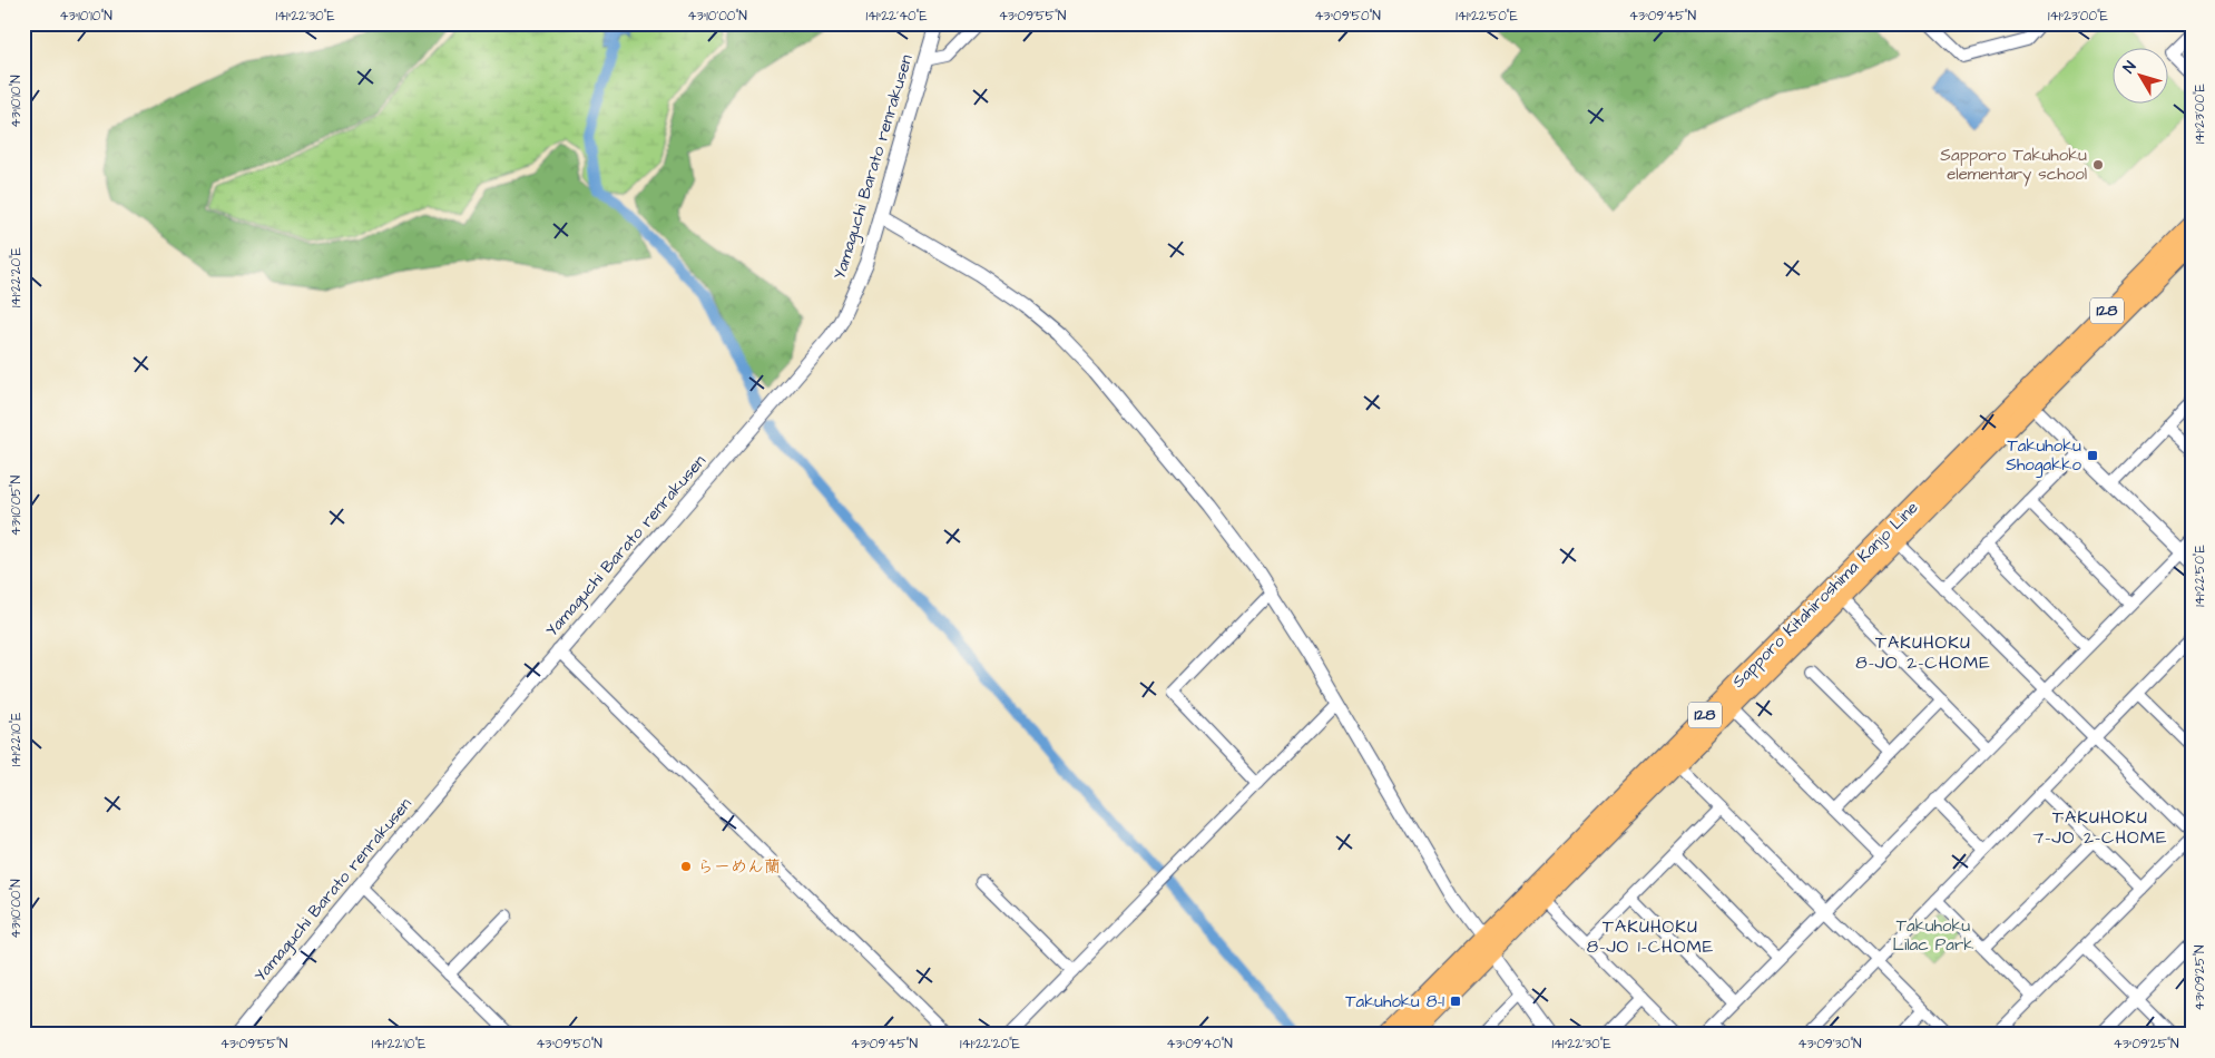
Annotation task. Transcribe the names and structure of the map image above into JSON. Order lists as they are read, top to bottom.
{
  "streets": {
    "main road": ["128", "Sapporo Kitahiroshima Kanjo Line"],
    "street": ["Yamaguchi Barato renrakusen"]
  },
  "districts": ["TAKUHOKU 8-JO 2-CHOME", "TAKUHOKU 7-JO 2-CHOME", "TAKUHOKU 8-JO 1-CHOME"],
  "parks": ["Takuhoku Lilac Park"],
  "places": {
    "other": ["Sapporo Takuhoku elementary school", "らーめん蘭"],
    "transit": ["Takuhoku Shogakko", "Takuhoku 8-1"]
  },
  "north": "top left",
  "coordinates": [
    "43°10'10\"N",
    "141°22'30\"E",
    "43°10'00\"N",
    "141°22'40\"E",
    "43°09'55\"N",
    "43°09'50\"N",
    "141°22'50\"E",
    "43°09'45\"N",
    "141°23'00\"E",
    "141°22'20\"E",
    "43°10'05\"N",
    "141°22'10\"E",
    "43°09'25\"N",
    "43°09'40\"N",
    "43°09'30\"N"
  ]
}
